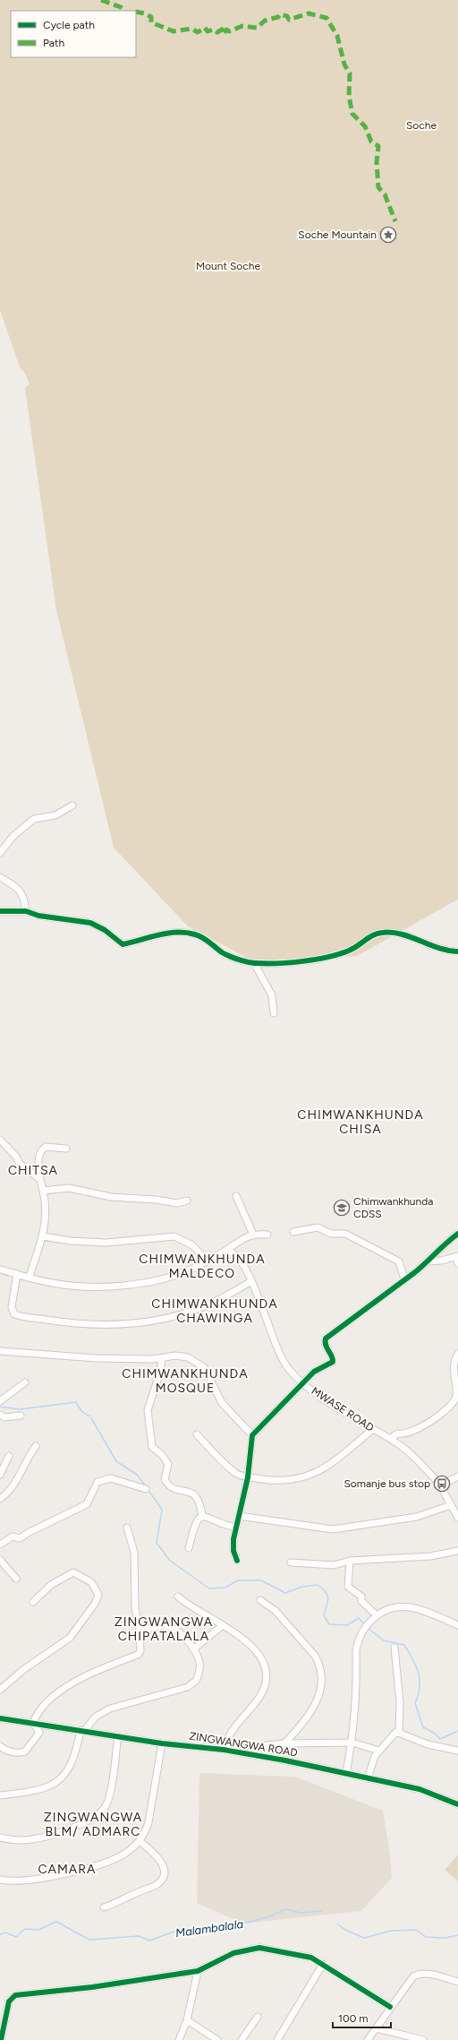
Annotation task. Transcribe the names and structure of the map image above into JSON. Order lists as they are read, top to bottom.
{
  "streets": {
    "street": ["MWASE ROAD", "ZINGWANGWA ROAD"]
  },
  "districts": [
    "CHIMWANKHUNDA CHISA",
    "CHITSA",
    "CHIMWANKHUNDA MALDECO",
    "CHIMWANKHUNDA CHAWINGA",
    "CHIMWANKHUNDA MOSQUE",
    "ZINGWANGWA CHIPATALALA",
    "ZINGWANGWA BLM/ ADMARC",
    "CAMARA"
  ],
  "water": ["Malambalala"],
  "parks": ["Soche", "Mount Soche"],
  "places": {
    "place": ["Soche Mountain"],
    "school or university": ["Chimwankhunda CDSS"],
    "bus stop": ["Somanje bus stop"]
  },
  "legend": ["Cycle path", "Path"],
  "scale_bar": "100 m"
}
